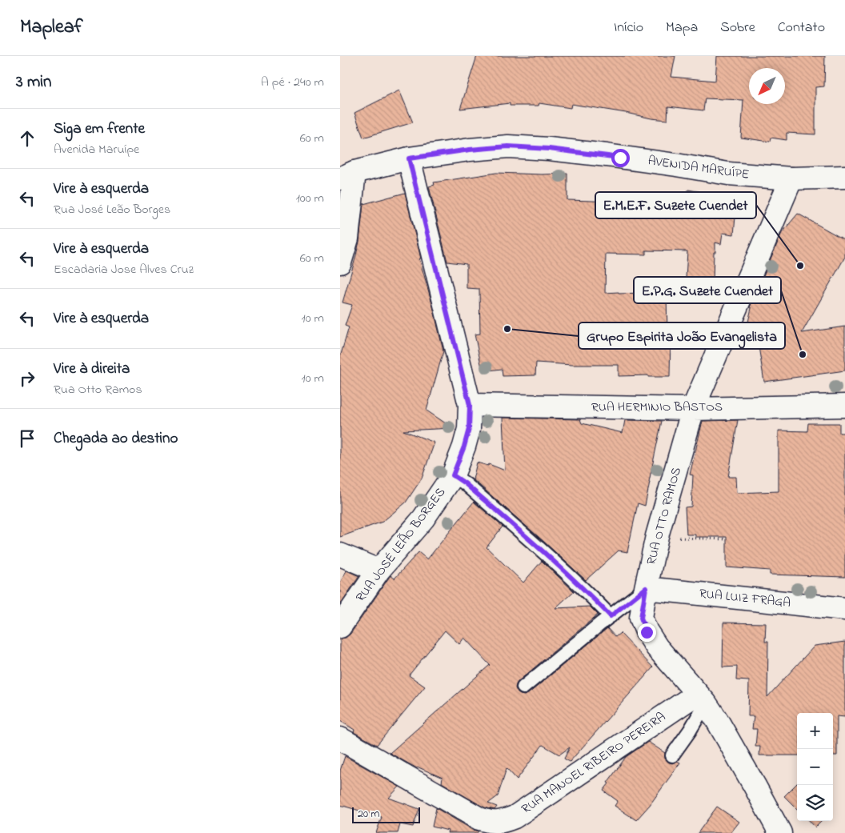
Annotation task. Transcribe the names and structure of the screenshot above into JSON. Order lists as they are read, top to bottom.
{
  "streets": {
    "street": [
      "AVENIDA MARUÍPE",
      "RUA HERMINIO BASTOS",
      "RUA OTTO RAMOS",
      "RUA JOSÉ LEÃO BORGES",
      "RUA LUIZ FRAGA",
      "RUA MANOEL RIBEIRO PEREIRA"
    ]
  },
  "crossings": [
    ["AVENIDA MARUÍPE", "RUA OTTO RAMOS"],
    ["AVENIDA MARUÍPE", "RUA JOSÉ LEÃO BORGES"],
    ["RUA HERMINIO BASTOS", "RUA OTTO RAMOS"],
    ["RUA HERMINIO BASTOS", "RUA JOSÉ LEÃO BORGES"],
    ["RUA OTTO RAMOS", "RUA LUIZ FRAGA"],
    ["RUA OTTO RAMOS", "RUA MANOEL RIBEIRO PEREIRA"]
  ],
  "places": ["E.M.E.F. Suzete Cuendet", "Grupo Espirita João Evangelista", "E.P.G. Suzete Cuendet"],
  "scale_bar": "20 m",
  "north": "bottom left",
  "page": {
    "header": "Mapleaf",
    "nav": [
      "Início",
      "Mapa",
      "Sobre",
      "Contato"
    ],
    "heading": ["3 min", "A pé · 240 m"],
    "list": [
      ["Siga em frente", "Avenida Maruípe", "60 m"],
      ["Vire à esquerda", "Rua José Leão Borges", "100 m"],
      ["Vire à esquerda", "Escadaria Jose Alves Cruz", "60 m"],
      ["Vire à esquerda", "10 m"],
      ["Vire à direita", "Rua Otto Ramos", "10 m"],
      "Chegada ao destino"
    ],
    "map_buttons": ["+", "−"],
    "scale": "20 m"
  }
}
